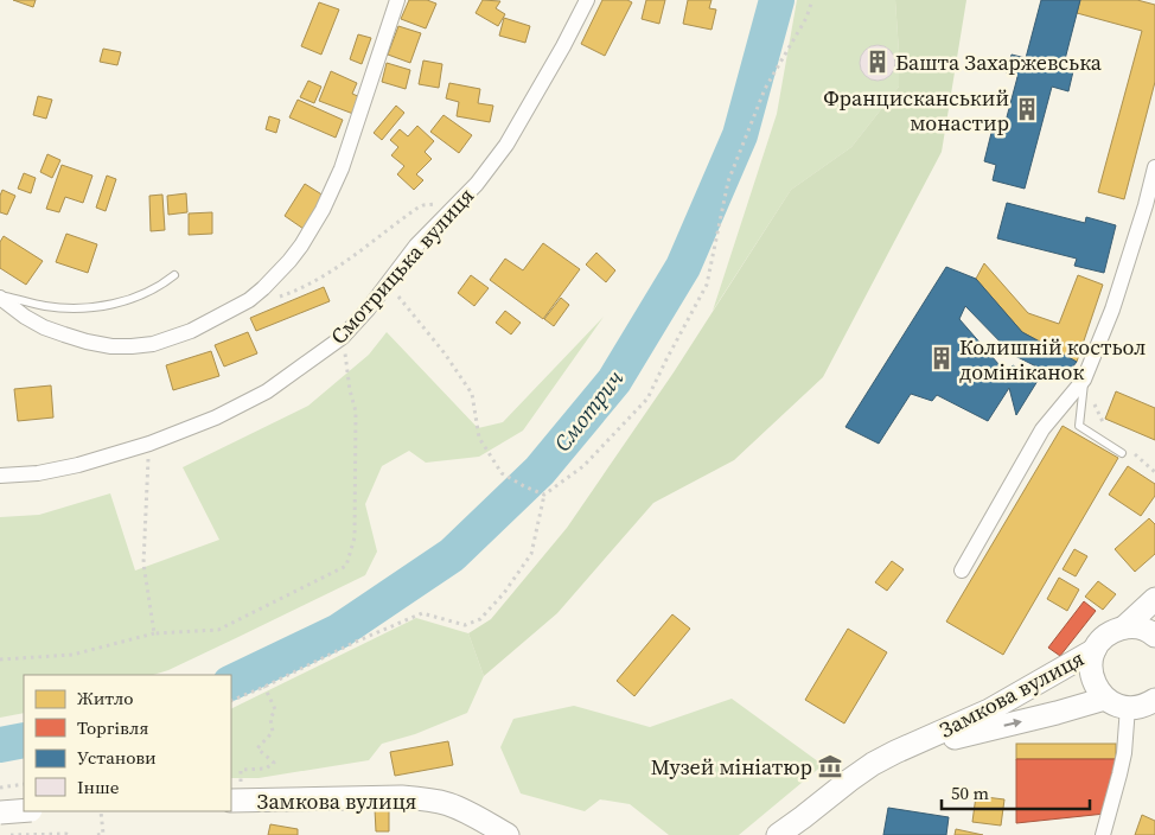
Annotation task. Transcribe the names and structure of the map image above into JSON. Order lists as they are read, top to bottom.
{
  "streets": {
    "main road": ["Замкова вулиця"],
    "street": ["Смотрицька вулиця"]
  },
  "water": ["Смотрич"],
  "places": {
    "building": ["Башта Захаржевська", "Францисканський монастир", "Колишній костьол домініканок"],
    "museum": ["Музей мініатюр"]
  },
  "legend": [
    "Житло",
    "Торгівля",
    "Установи",
    "Інше"
  ],
  "scale_bar": "50 m"
}
